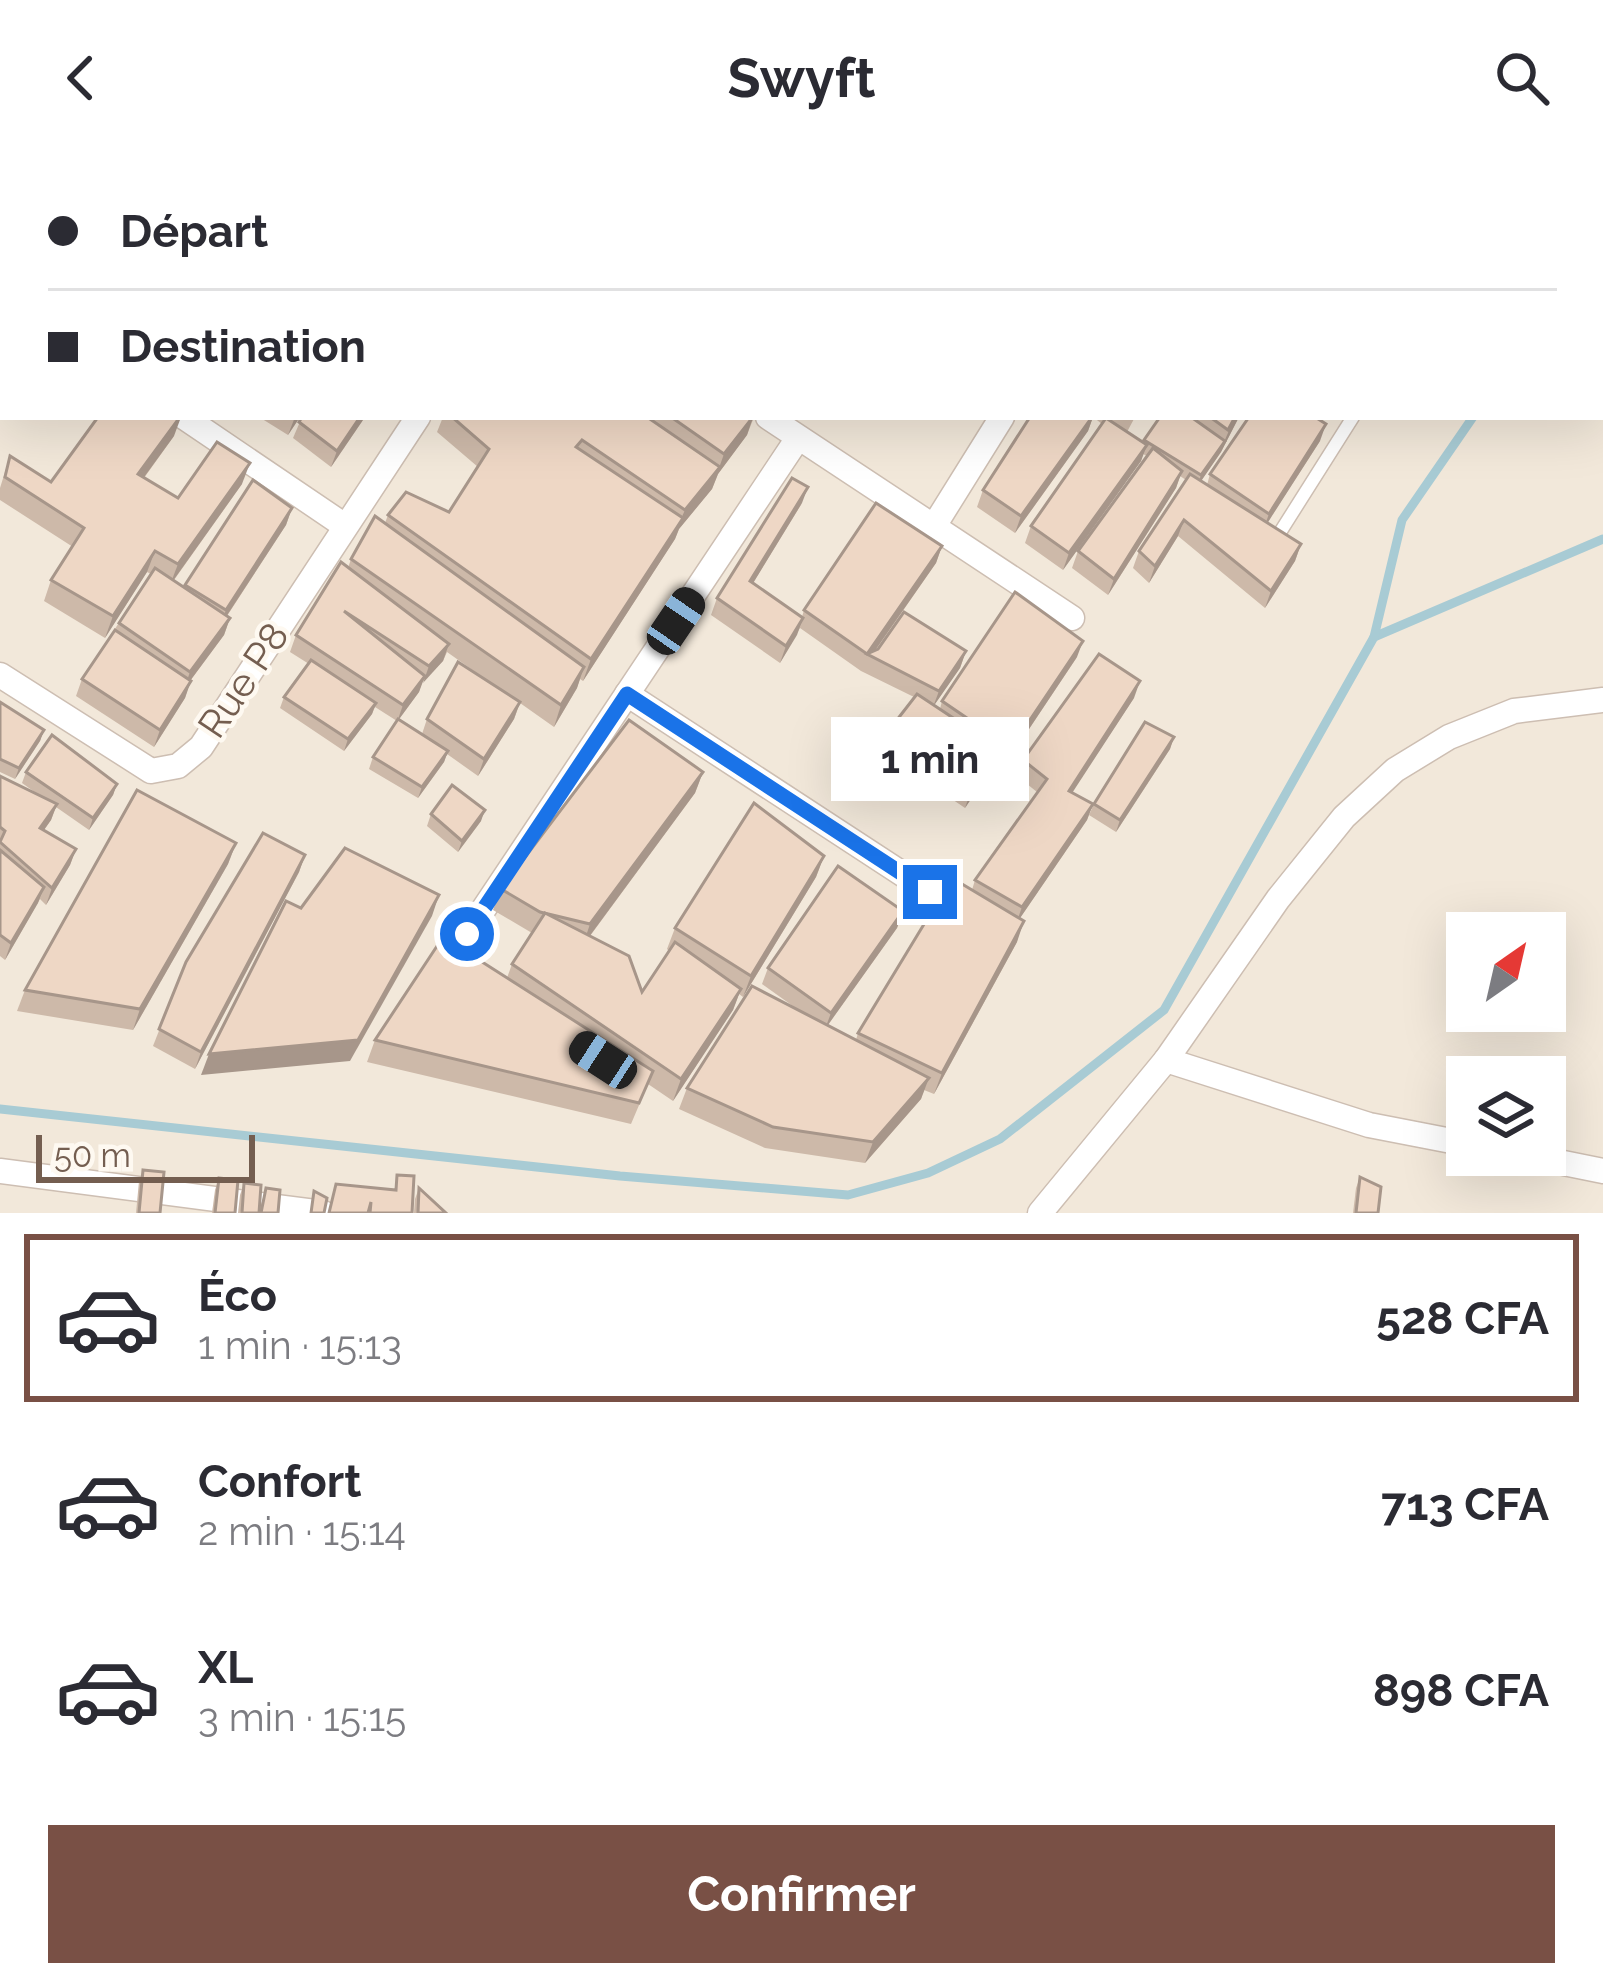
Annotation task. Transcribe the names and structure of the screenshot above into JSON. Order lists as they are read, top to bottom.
{
  "streets": {
    "street": ["Rue P8"]
  },
  "scale_bar": "50 m",
  "north": "top right",
  "page": {
    "header": "Swyft",
    "banner": ["Départ", "Destination"],
    "bubble": "1 min",
    "scale": "50 m",
    "list": [
      {
        "name": "Éco",
        "note": "1 min · 15:13",
        "value": "528 CFA"
      },
      {
        "name": "Confort",
        "note": "2 min · 15:14",
        "value": "713 CFA"
      },
      {
        "name": "XL",
        "note": "3 min · 15:15",
        "value": "898 CFA"
      }
    ],
    "buttons": "Confirmer"
  }
}
